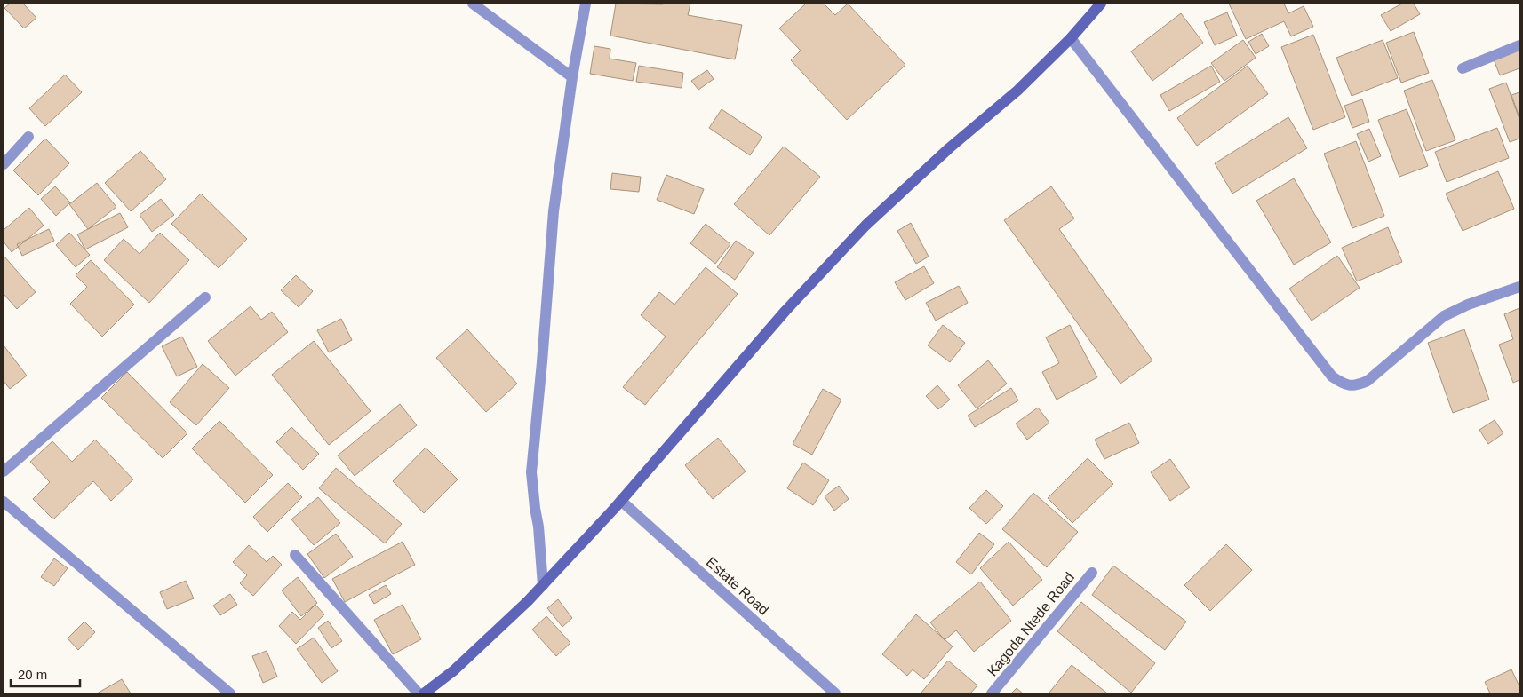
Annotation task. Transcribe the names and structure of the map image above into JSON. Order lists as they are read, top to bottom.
{
  "streets": {
    "street": ["Estate Road", "Kagoda Ntede Road"]
  },
  "scale_bar": "20 m"
}
